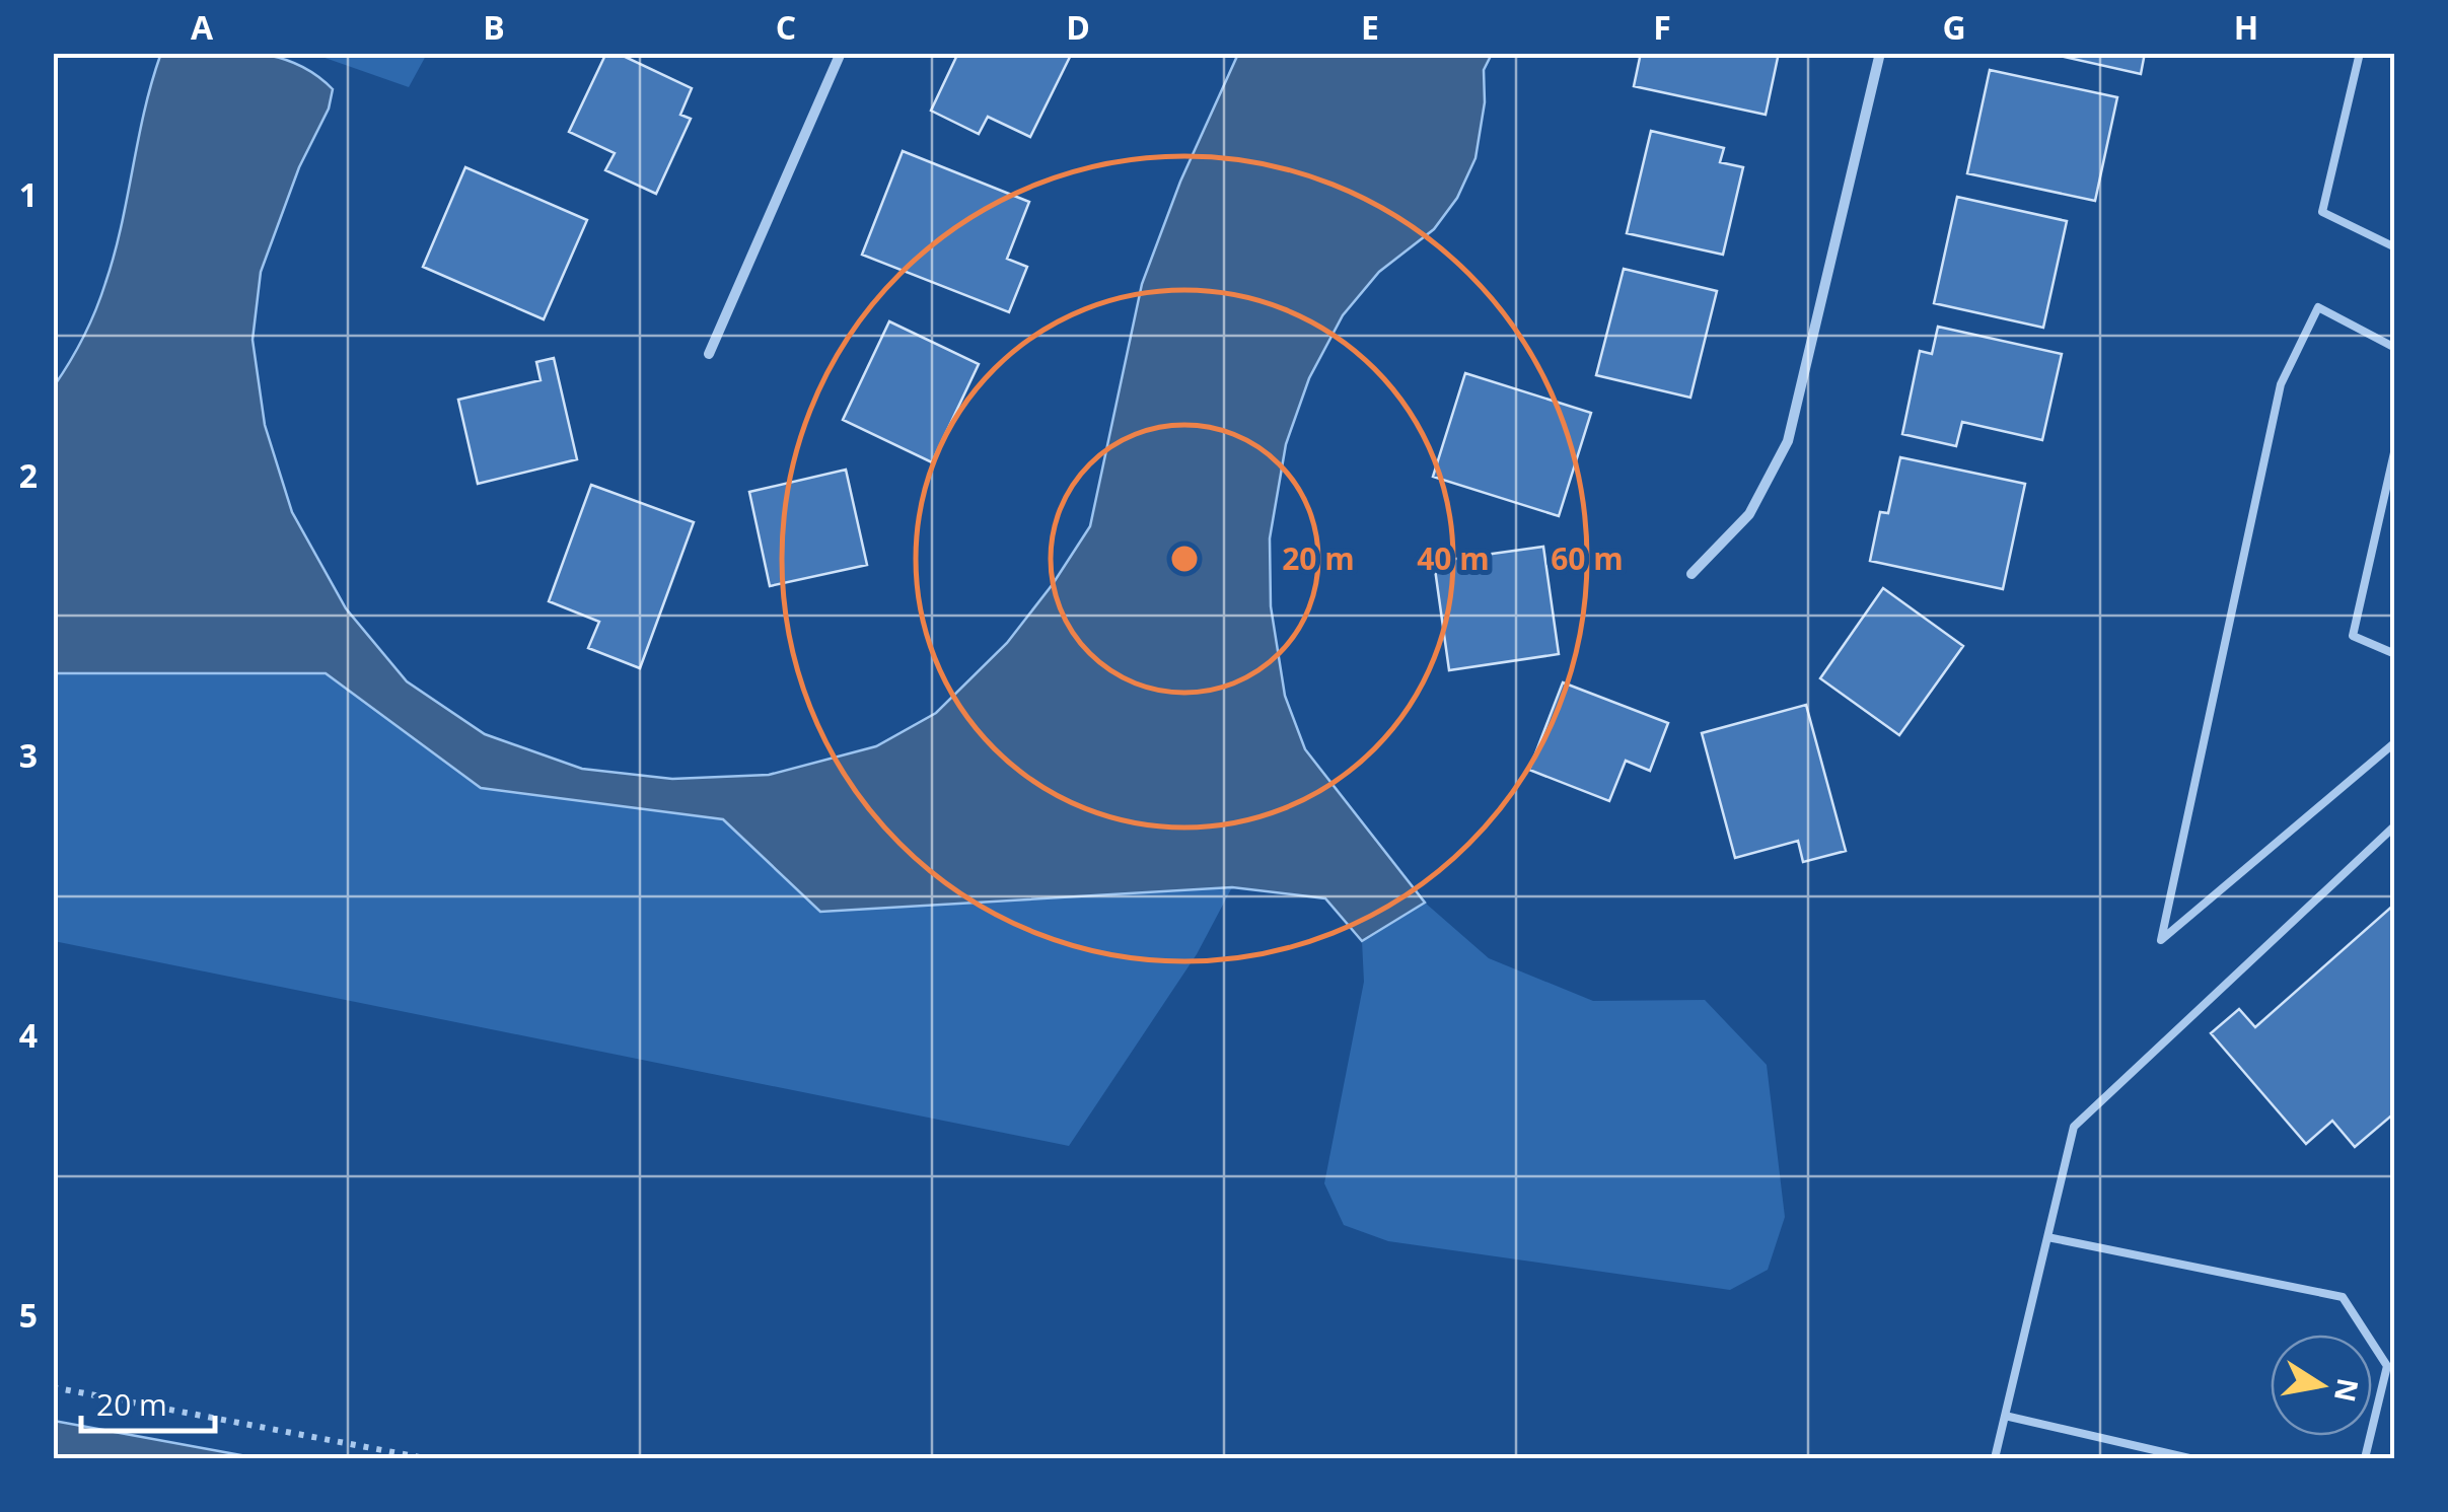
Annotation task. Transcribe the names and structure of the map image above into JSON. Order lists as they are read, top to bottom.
{
  "scale_bar": "20 m",
  "north": "right",
  "grid": {
    "columns": [
      "A",
      "B",
      "C",
      "D",
      "E",
      "F",
      "G",
      "H"
    ],
    "rows": [
      "1",
      "2",
      "3",
      "4",
      "5"
    ]
  },
  "rings": ["20 m", "40 m", "60 m"]
}
